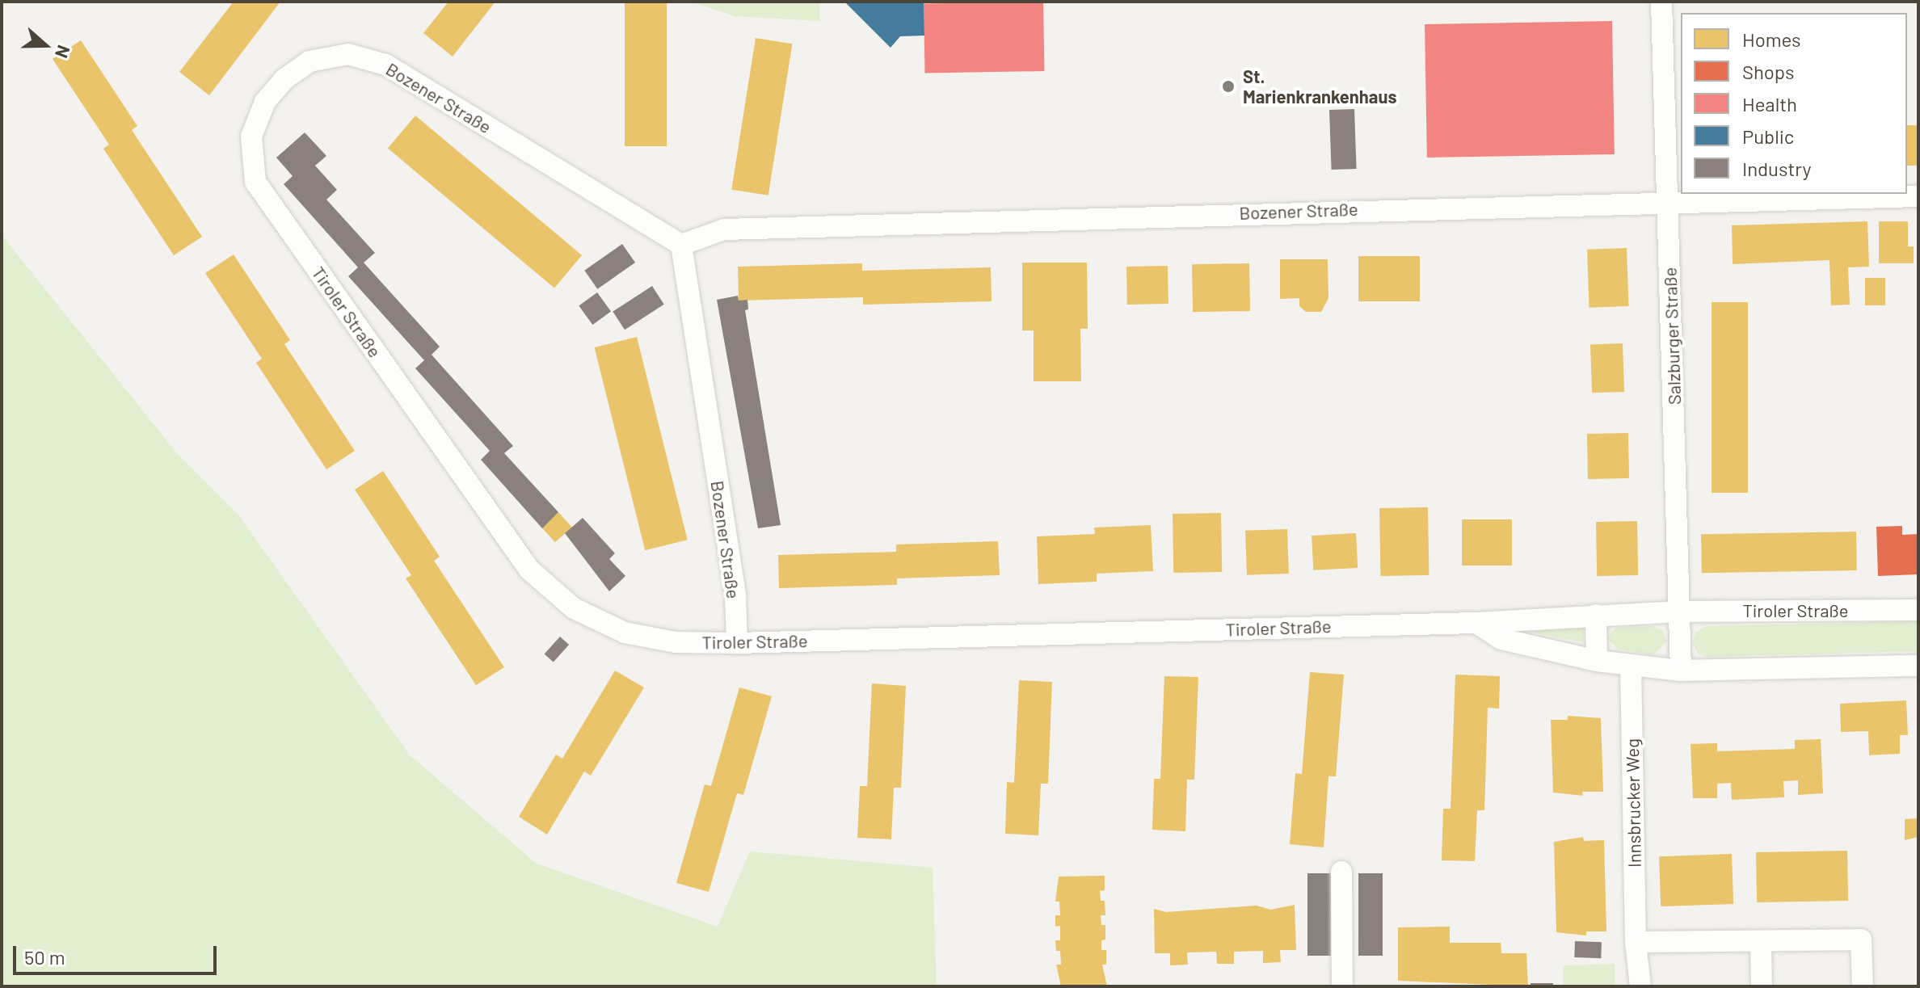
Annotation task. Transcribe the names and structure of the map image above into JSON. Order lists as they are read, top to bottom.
{
  "streets": {
    "street": [
      "Bozener Straße",
      "Tiroler Straße",
      "Salzburger Straße",
      "Innsbrucker Weg"
    ]
  },
  "crossings": [
    ["Bozener Straße", "Tiroler Straße"],
    ["Bozener Straße", "Salzburger Straße"],
    ["Tiroler Straße", "Salzburger Straße"]
  ],
  "places": ["St. Marienkrankenhaus"],
  "legend": [
    "Homes",
    "Shops",
    "Health",
    "Public",
    "Industry"
  ],
  "scale_bar": "50 m",
  "north": "right"
}
